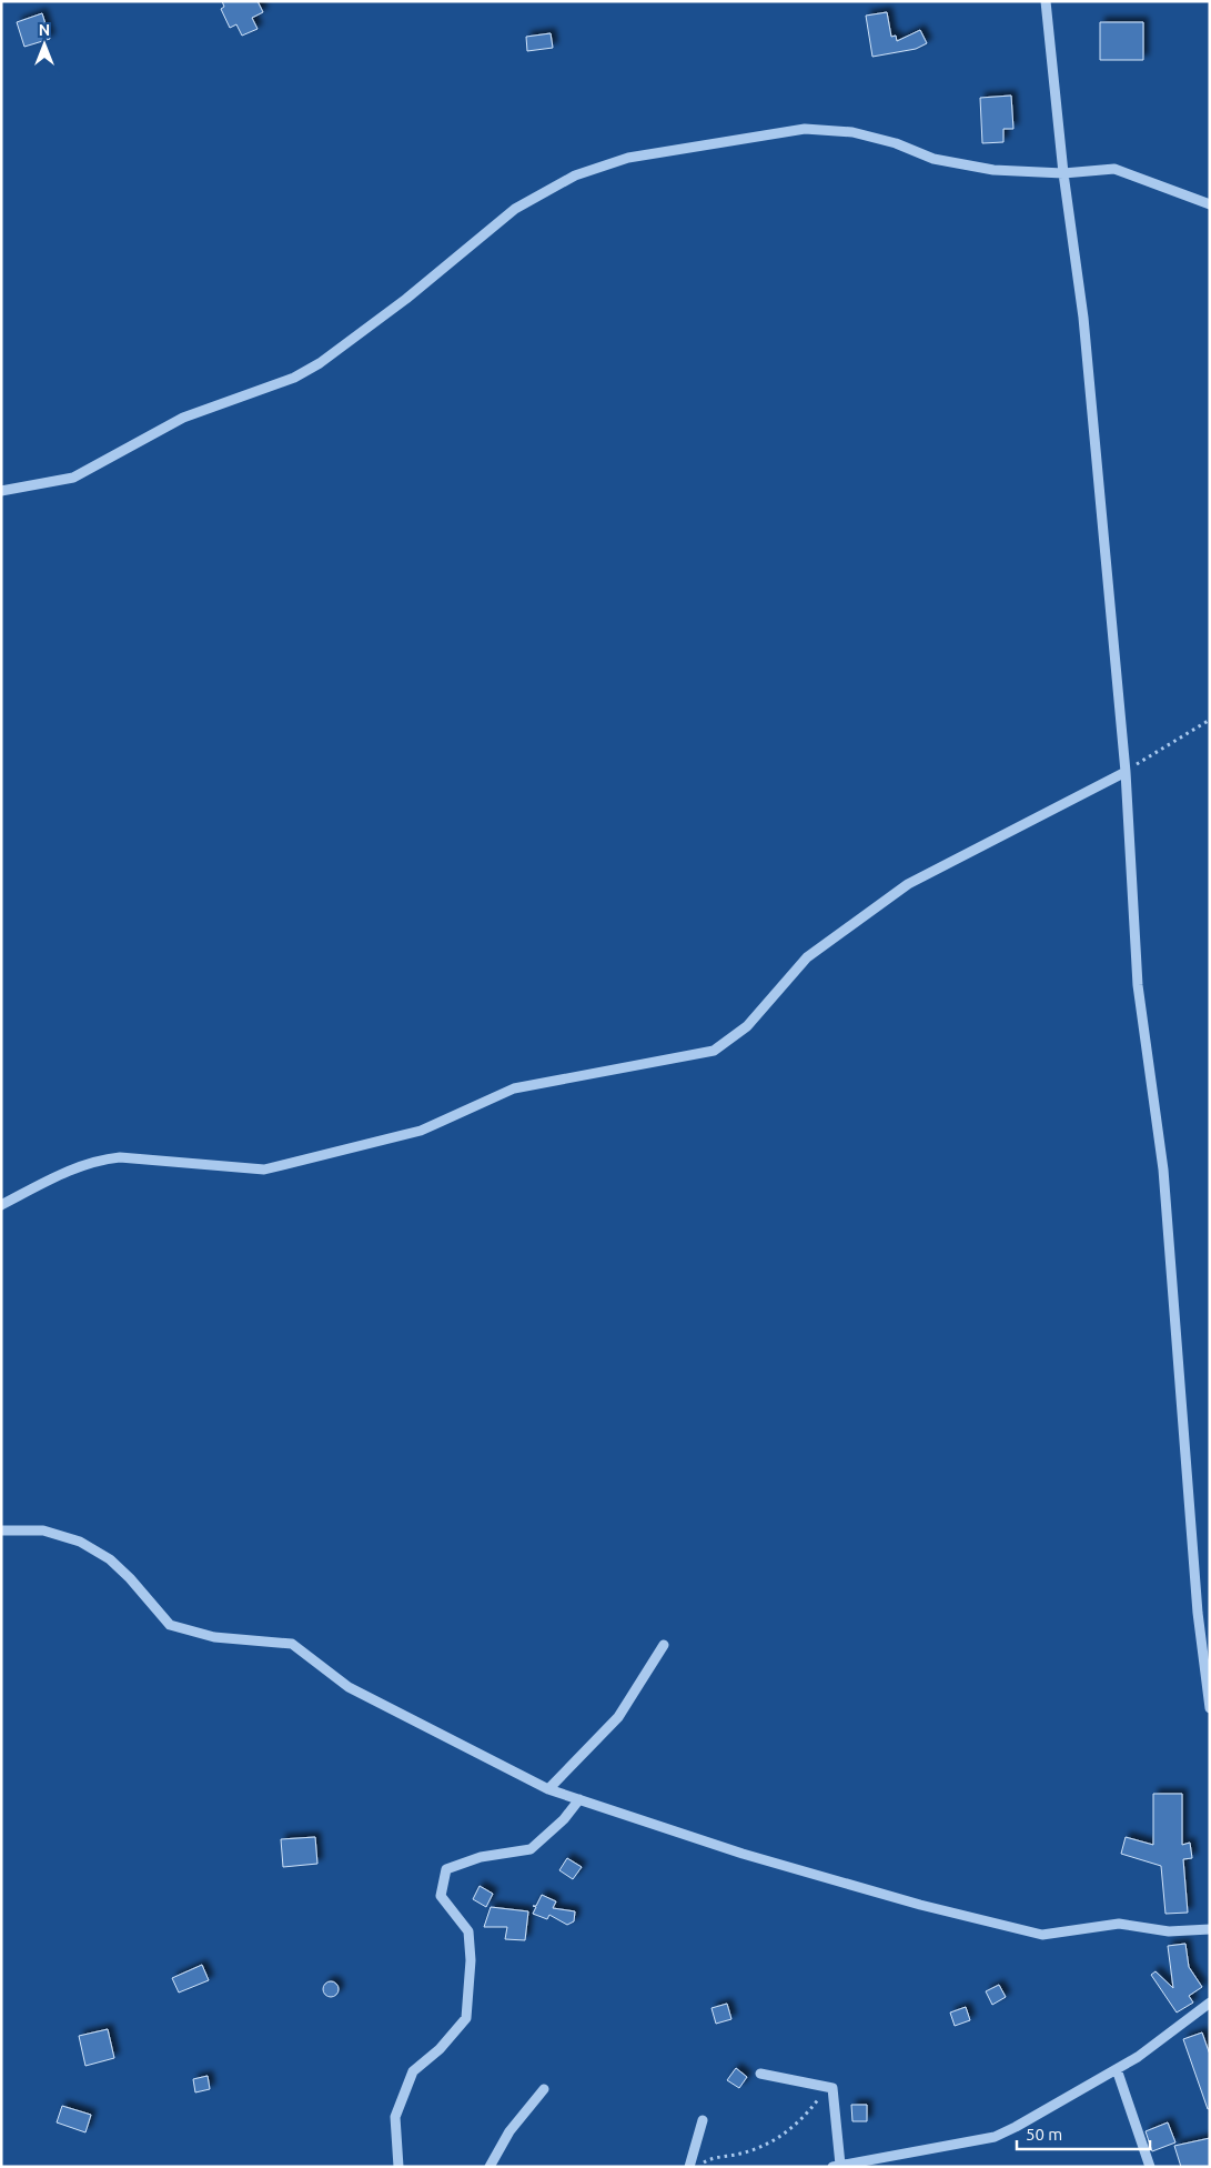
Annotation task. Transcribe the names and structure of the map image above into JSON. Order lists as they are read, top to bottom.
{
  "scale_bar": "50 m",
  "north": "top"
}
